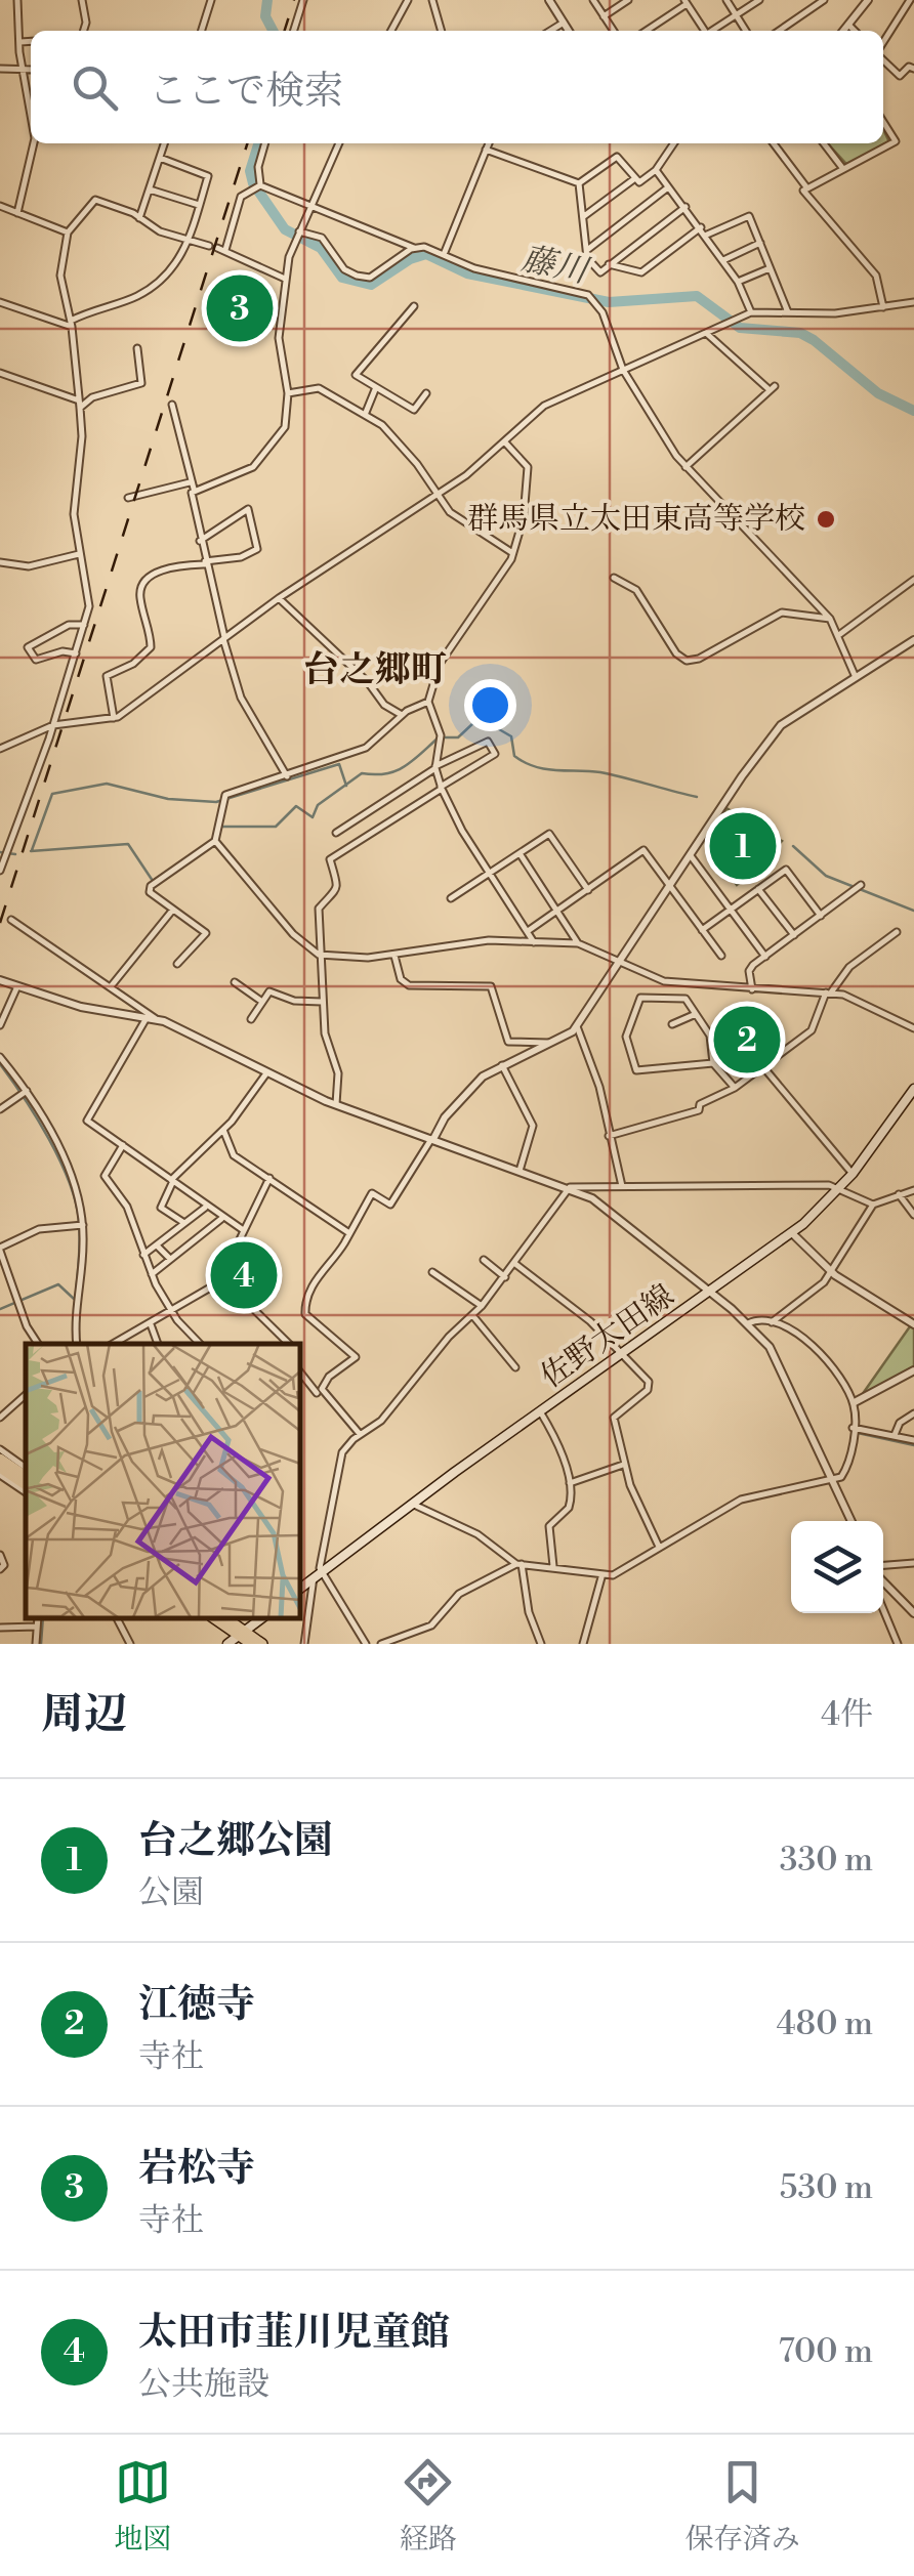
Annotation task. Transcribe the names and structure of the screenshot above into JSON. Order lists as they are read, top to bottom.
{
  "streets": {
    "main road": ["佐野太田線"]
  },
  "districts": ["台之郷町"],
  "water": ["藤川"],
  "places": ["群馬県立太田東高等学校"],
  "page": {
    "search": "ここで検索",
    "pins": [
      "3",
      "1",
      "2",
      "4"
    ],
    "heading": ["周辺", "4件"],
    "list": [
      {
        "mark": "1",
        "name": "台之郷公園",
        "note": "公園",
        "value": "330 m"
      },
      {
        "mark": "2",
        "name": "江徳寺",
        "note": "寺社",
        "value": "480 m"
      },
      {
        "mark": "3",
        "name": "岩松寺",
        "note": "寺社",
        "value": "530 m"
      },
      {
        "mark": "4",
        "name": "太田市韮川児童館",
        "note": "公共施設",
        "value": "700 m"
      }
    ],
    "nav": ["地図", "経路", "保存済み"]
  }
}
